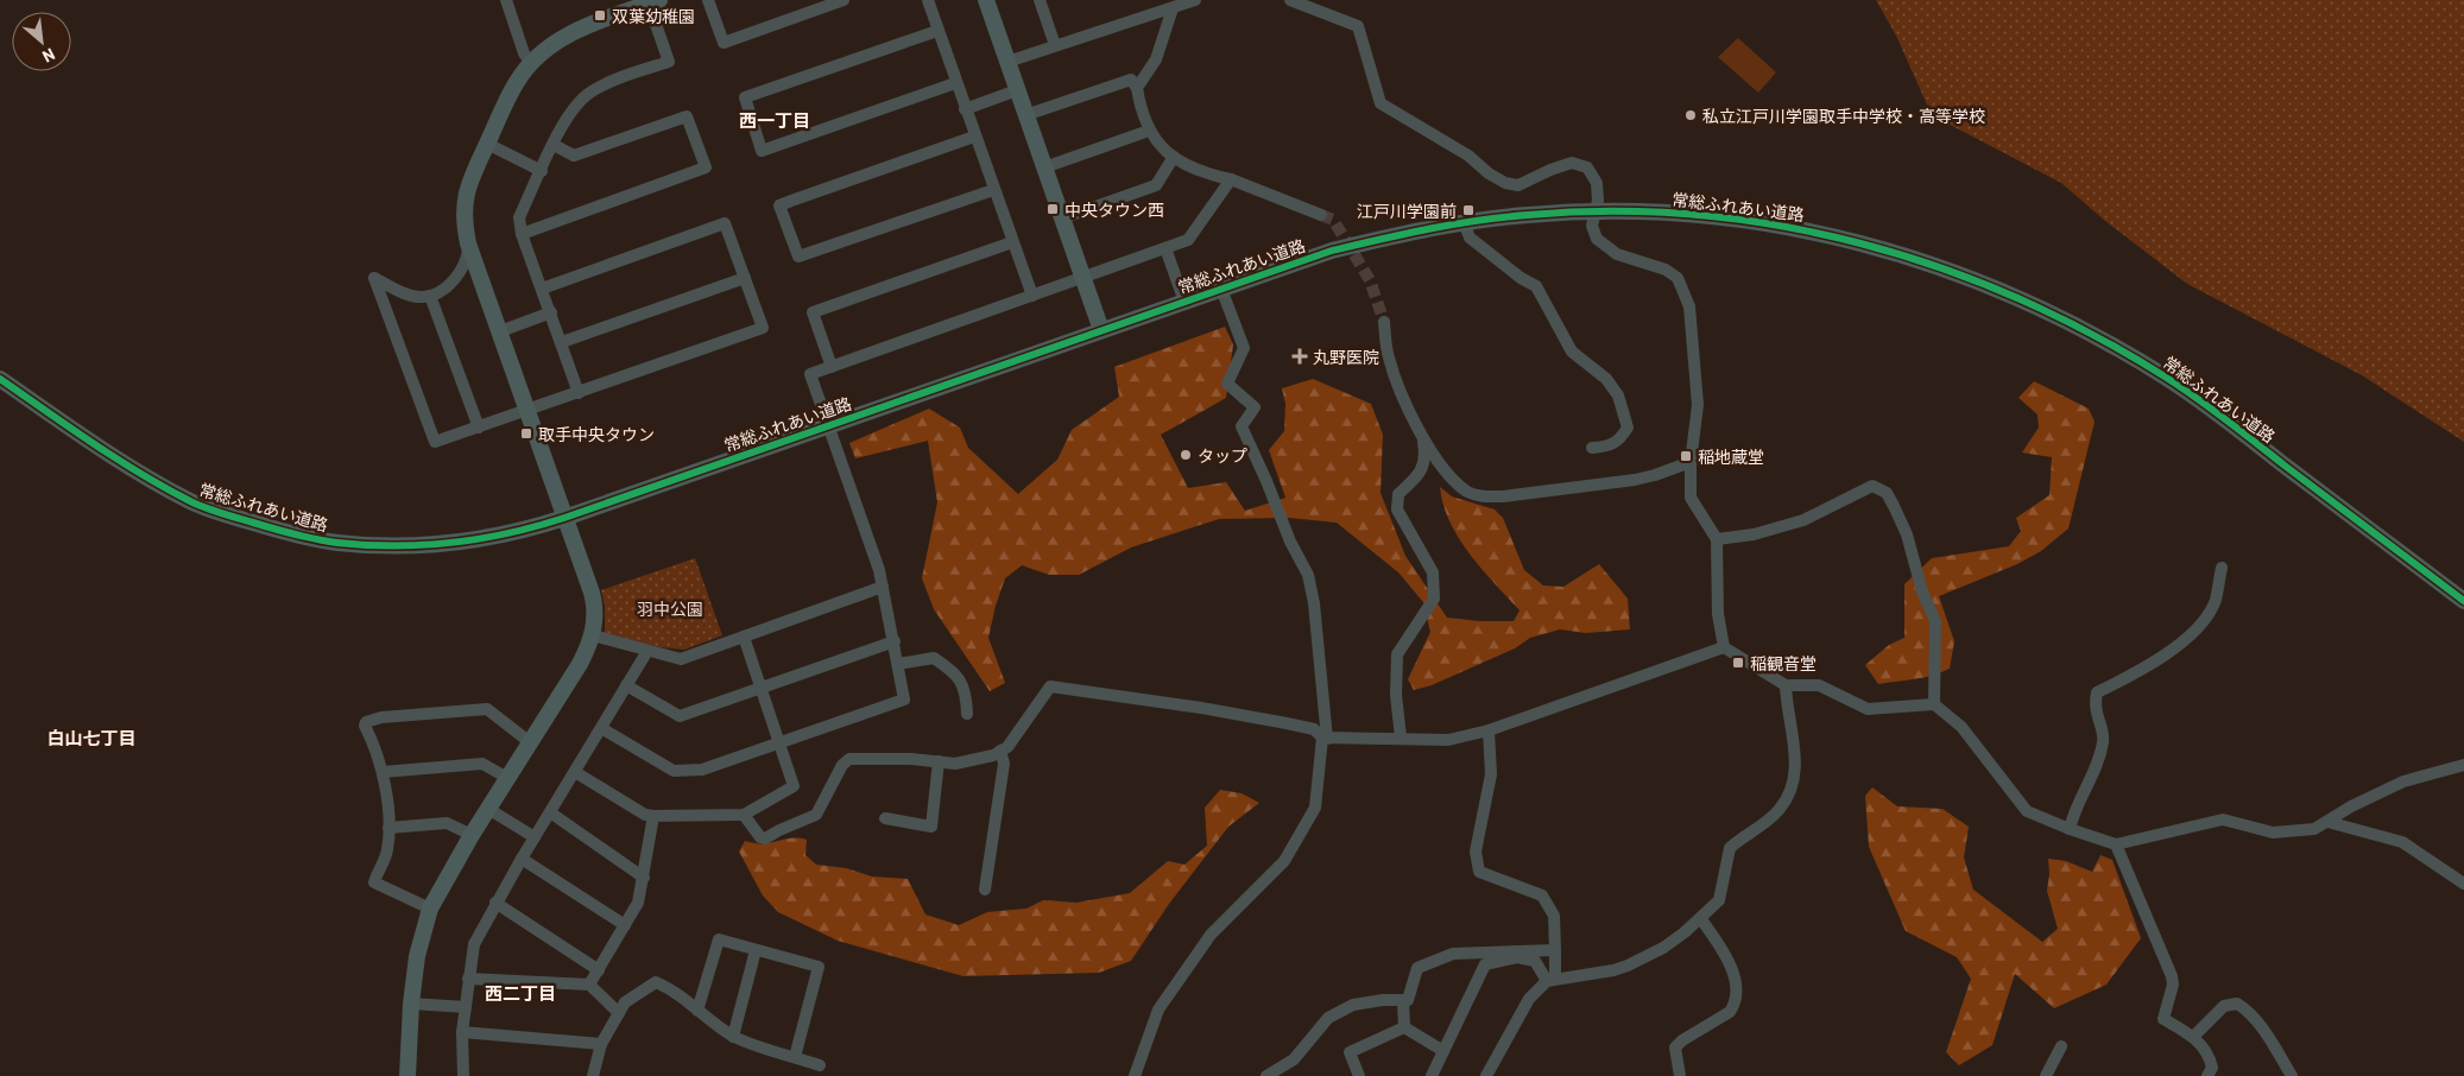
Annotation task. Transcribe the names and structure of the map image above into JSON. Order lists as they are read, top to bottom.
{
  "streets": {
    "street": ["常総ふれあい道路"]
  },
  "districts": ["西一丁目", "白山七丁目", "西二丁目"],
  "parks": ["羽中公園"],
  "places": {
    "transit": [
      "双葉幼稚園",
      "中央タウン西",
      "江戸川学園前",
      "取手中央タウン",
      "稲地蔵堂",
      "稲観音堂"
    ],
    "other": ["私立江戸川学園取手中学校・高等学校", "タップ"],
    "health": ["丸野医院"]
  },
  "north": "bottom right"
}
